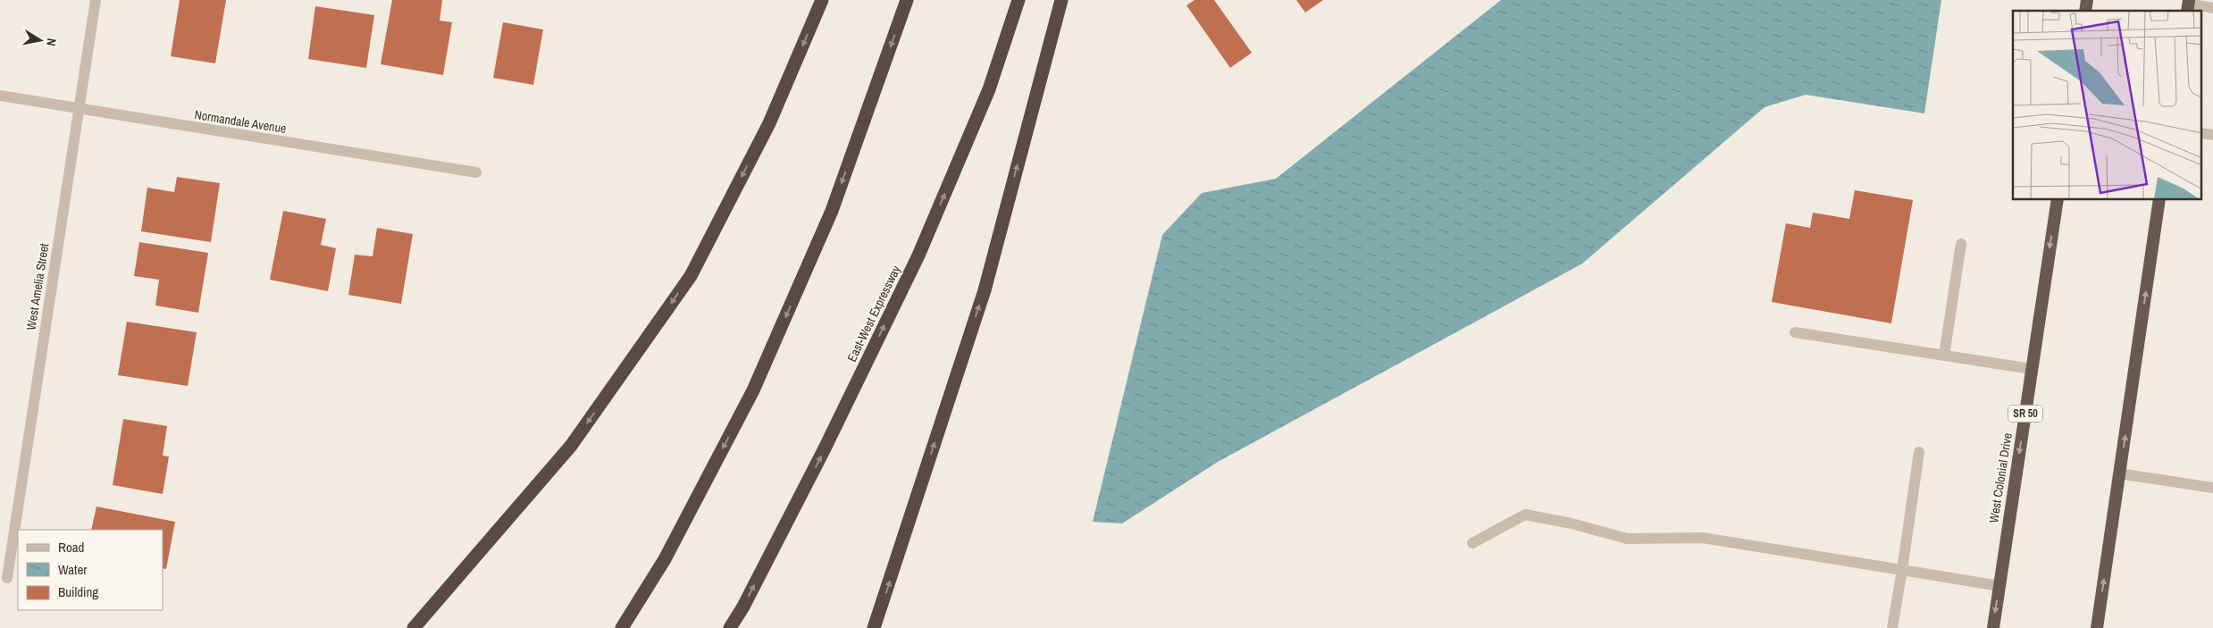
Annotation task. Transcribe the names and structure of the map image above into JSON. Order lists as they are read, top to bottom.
{
  "streets": {
    "highway": ["East-West Expressway", "SR 50", "West Colonial Drive"],
    "street": ["Normandale Avenue", "West Amelia Street"]
  },
  "crossings": [
    ["Normandale Avenue", "West Amelia Street"]
  ],
  "legend": ["Road", "Water", "Building"],
  "north": "right"
}
